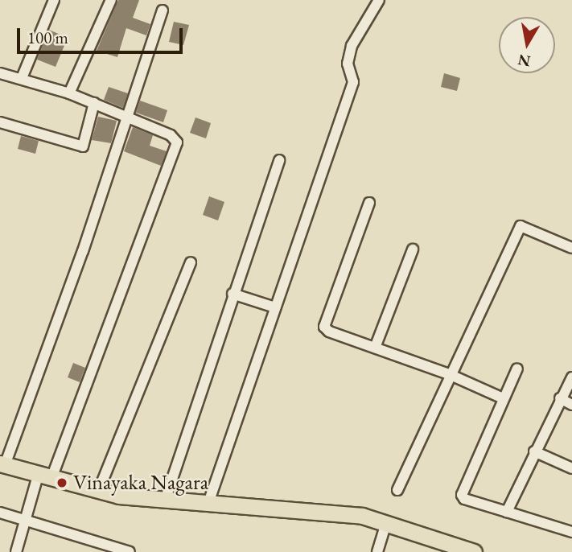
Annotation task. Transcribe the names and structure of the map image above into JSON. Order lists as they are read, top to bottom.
{
  "places": ["Vinayaka Nagara"],
  "scale_bar": "100 m",
  "north": "bottom"
}
